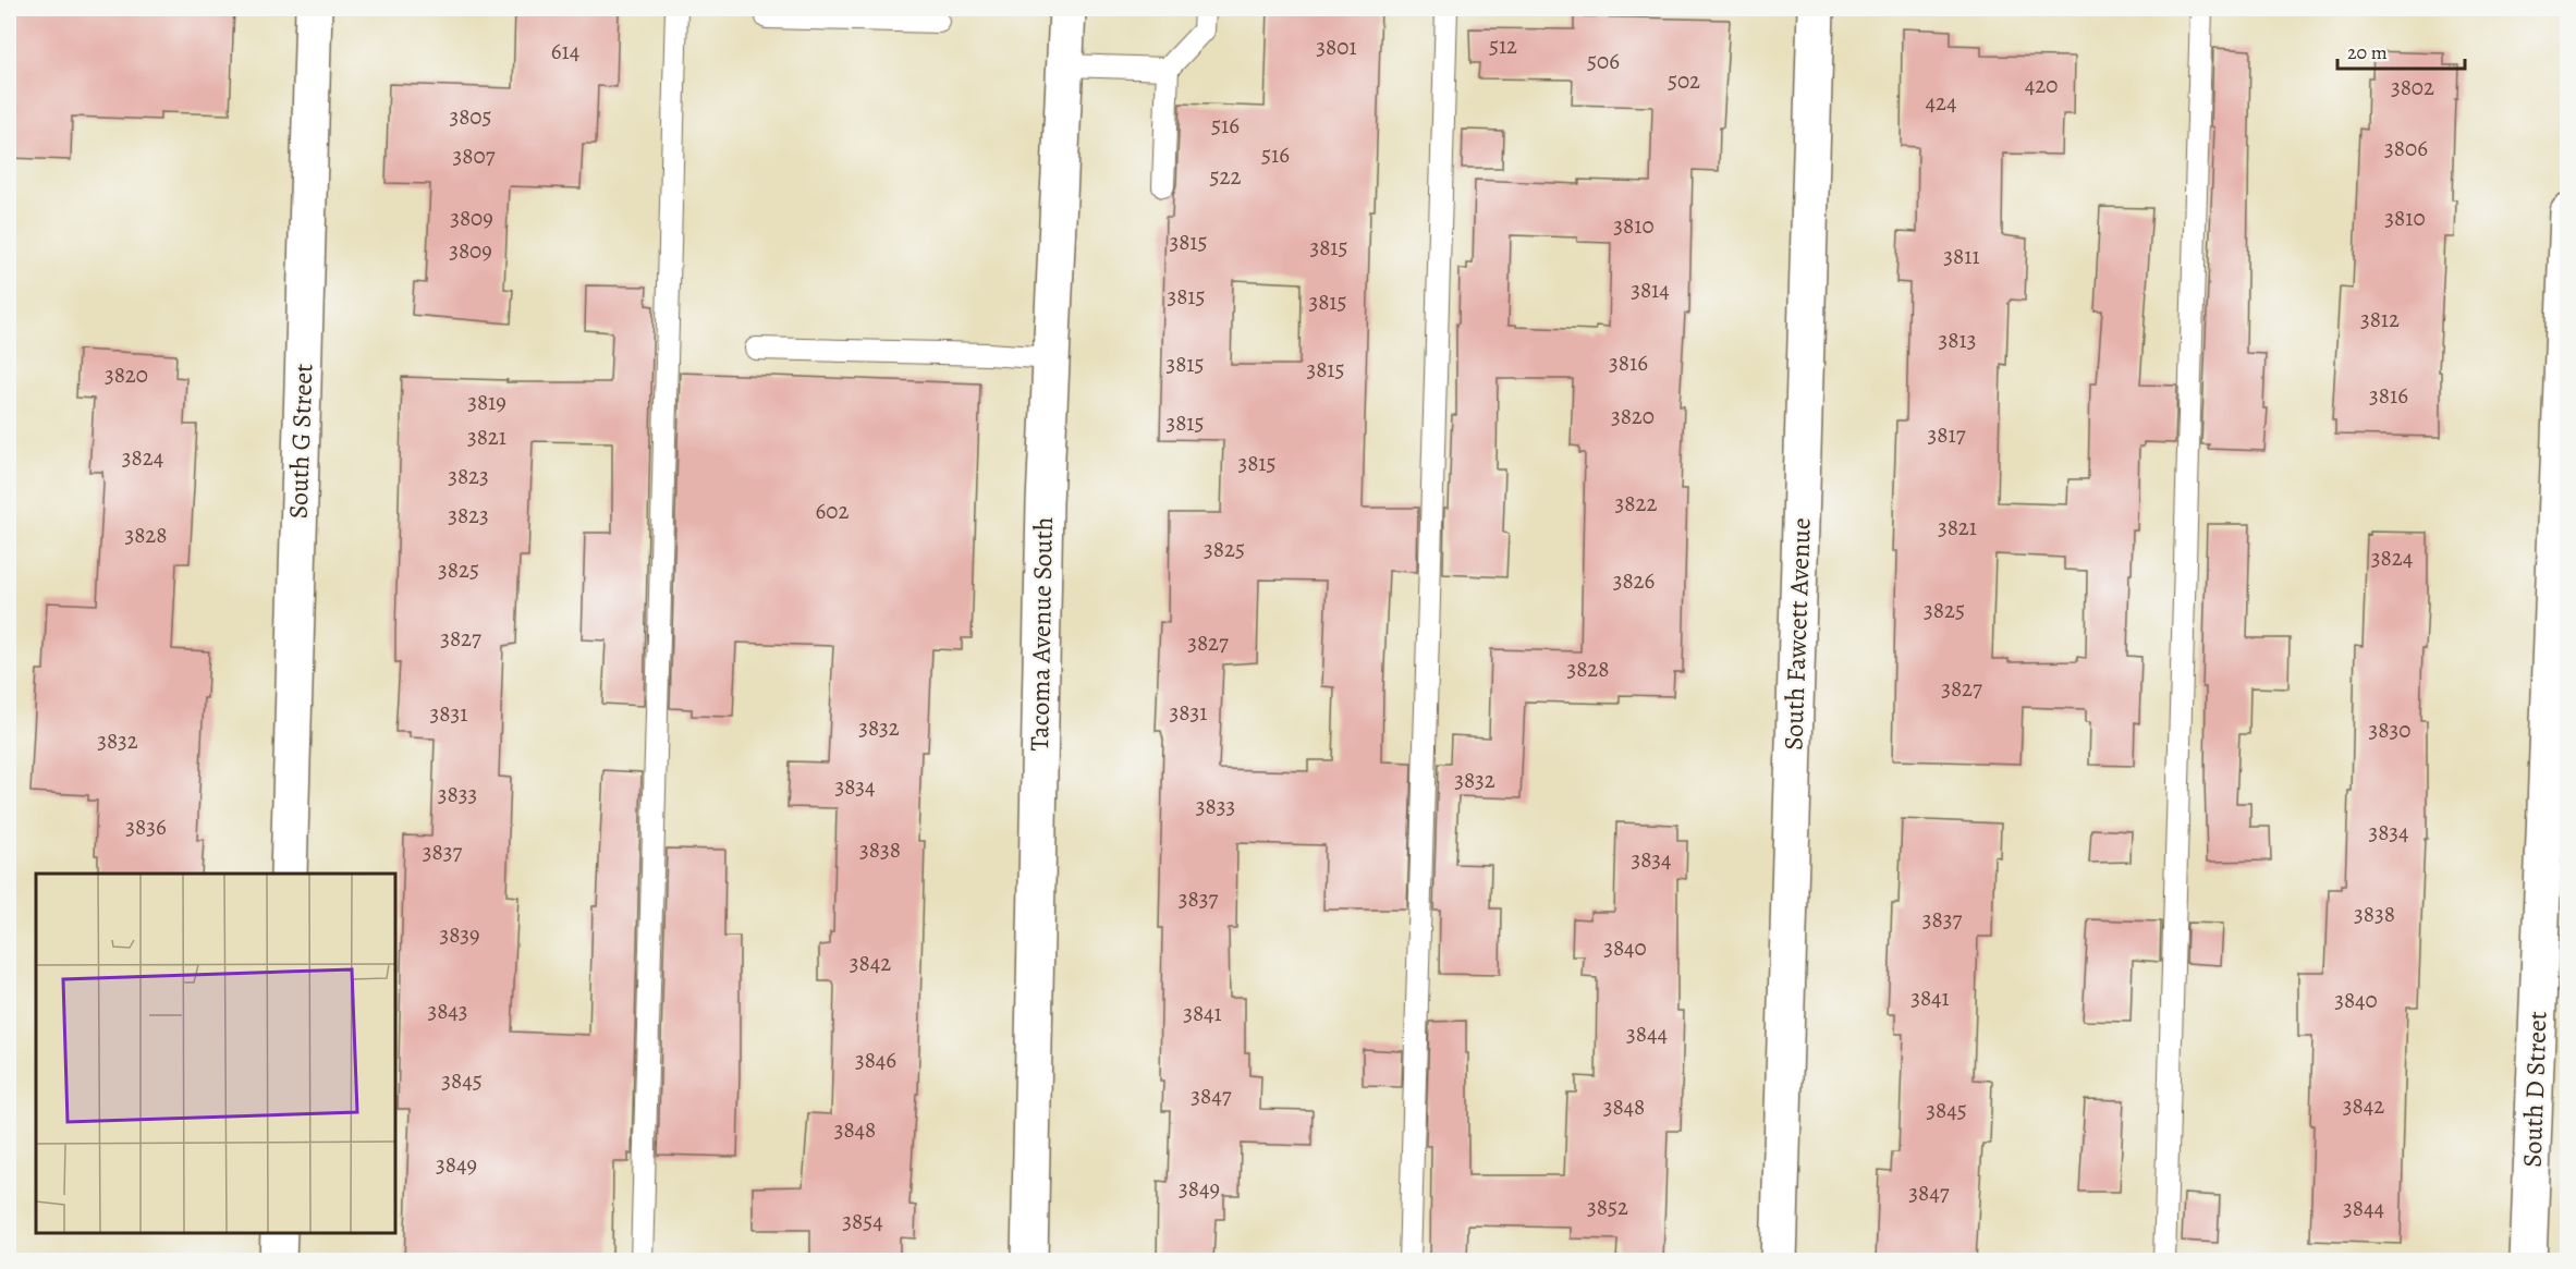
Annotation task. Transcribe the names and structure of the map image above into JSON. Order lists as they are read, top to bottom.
{
  "streets": {
    "street": [
      "South G Street",
      "Tacoma Avenue South",
      "South Fawcett Avenue",
      "South D Street"
    ]
  },
  "house_numbers": [
    "512",
    "3801",
    "614",
    "506",
    "502",
    "420",
    "3802",
    "424",
    "3805",
    "516",
    "3806",
    "516",
    "3807",
    "522",
    "3809",
    "3810",
    "3810",
    "3815",
    "3815",
    "3809",
    "3811",
    "3814",
    "3815",
    "3815",
    "3812",
    "3813",
    "3816",
    "3815",
    "3815",
    "3820",
    "3816",
    "3819",
    "3820",
    "3815",
    "3817",
    "3821",
    "3824",
    "3815",
    "3823",
    "3822",
    "602",
    "3823",
    "3821",
    "3828",
    "3825",
    "3824",
    "3825",
    "3826",
    "3825",
    "3827",
    "3827",
    "3828",
    "3827",
    "3831",
    "3831",
    "3832",
    "3830",
    "3832",
    "3832",
    "3834",
    "3833",
    "3833",
    "3836",
    "3834",
    "3838",
    "3837",
    "3834",
    "3837",
    "3838",
    "3837",
    "3839",
    "3840",
    "3842",
    "3841",
    "3840",
    "3843",
    "3841",
    "3844",
    "3846",
    "3845",
    "3847",
    "3842",
    "3848",
    "3845",
    "3848",
    "3849",
    "3849",
    "3847",
    "3852",
    "3844",
    "3854"
  ],
  "scale_bar": "20 m"
}
